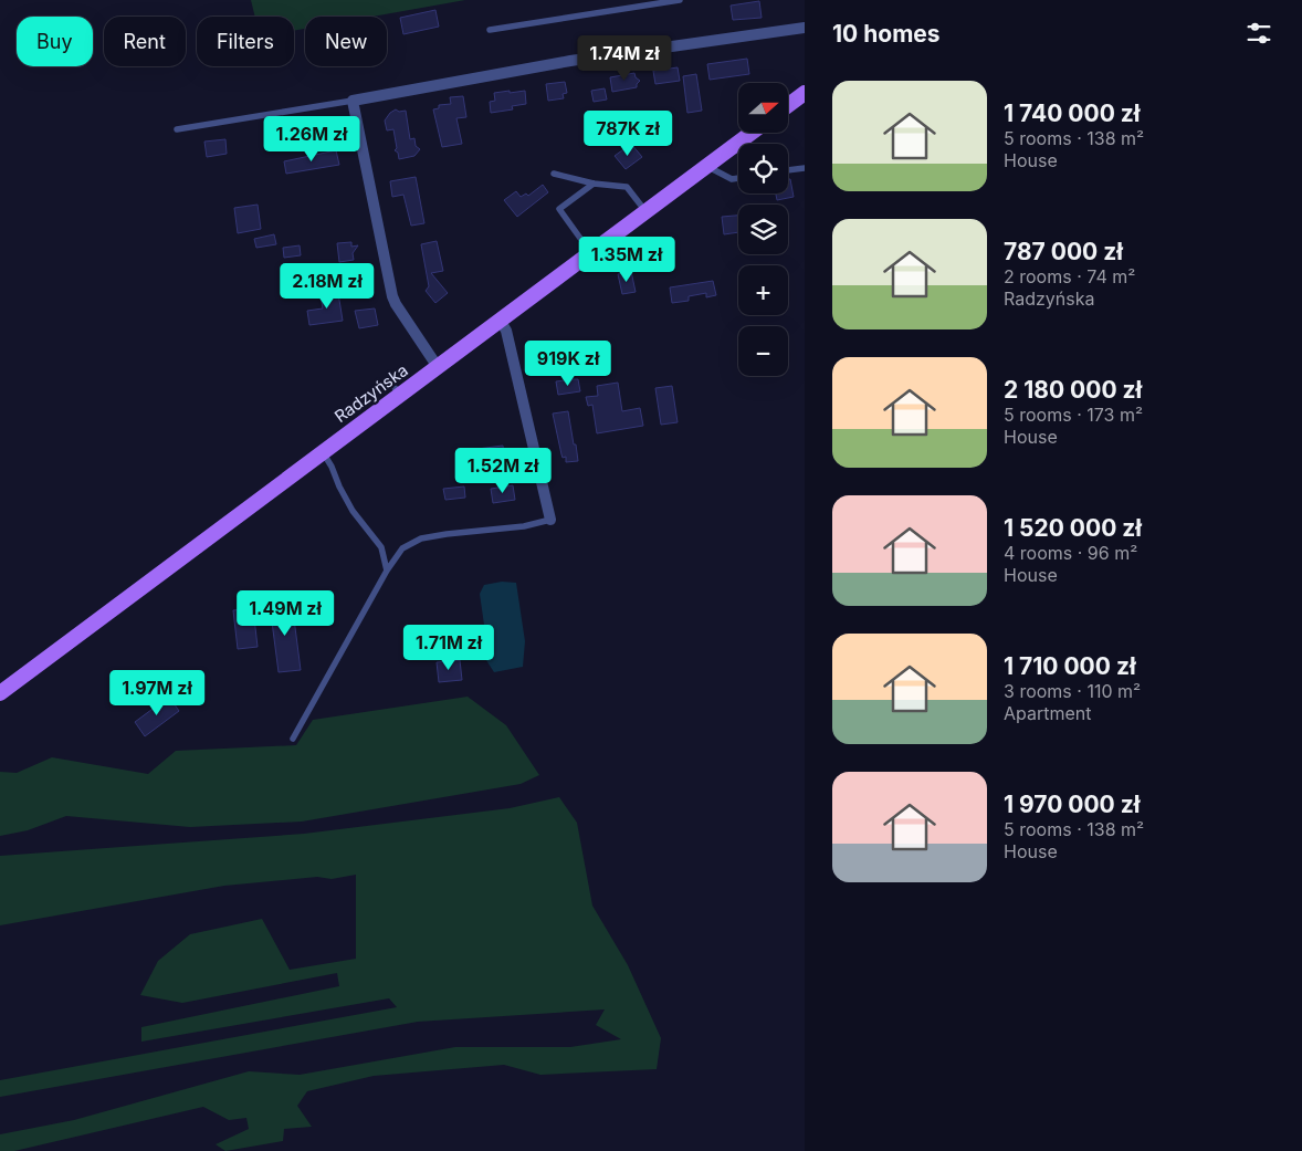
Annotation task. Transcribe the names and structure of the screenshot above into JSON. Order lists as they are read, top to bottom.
{
  "streets": {
    "main road": ["Radzyńska"]
  },
  "north": "right",
  "page": {
    "heading": "10 homes",
    "chip": [
      "Buy",
      "Rent",
      "Filters",
      "New"
    ],
    "price": [
      "1.74M zł",
      "787K zł",
      "1.26M zł",
      "1.35M zł",
      "2.18M zł",
      "919K zł",
      "1.52M zł",
      "1.49M zł",
      "1.71M zł",
      "1.97M zł"
    ],
    "list": [
      {
        "name": "1 740 000 zł",
        "note": "5 rooms · 138 m² · House"
      },
      {
        "name": "787 000 zł",
        "note": "2 rooms · 74 m² · Radzyńska"
      },
      {
        "name": "2 180 000 zł",
        "note": "5 rooms · 173 m² · House"
      },
      {
        "name": "1 520 000 zł",
        "note": "4 rooms · 96 m² · House"
      },
      {
        "name": "1 710 000 zł",
        "note": "3 rooms · 110 m² · Apartment"
      },
      {
        "name": "1 970 000 zł",
        "note": "5 rooms · 138 m² · House"
      }
    ],
    "map_buttons": ["+", "−"]
  }
}
